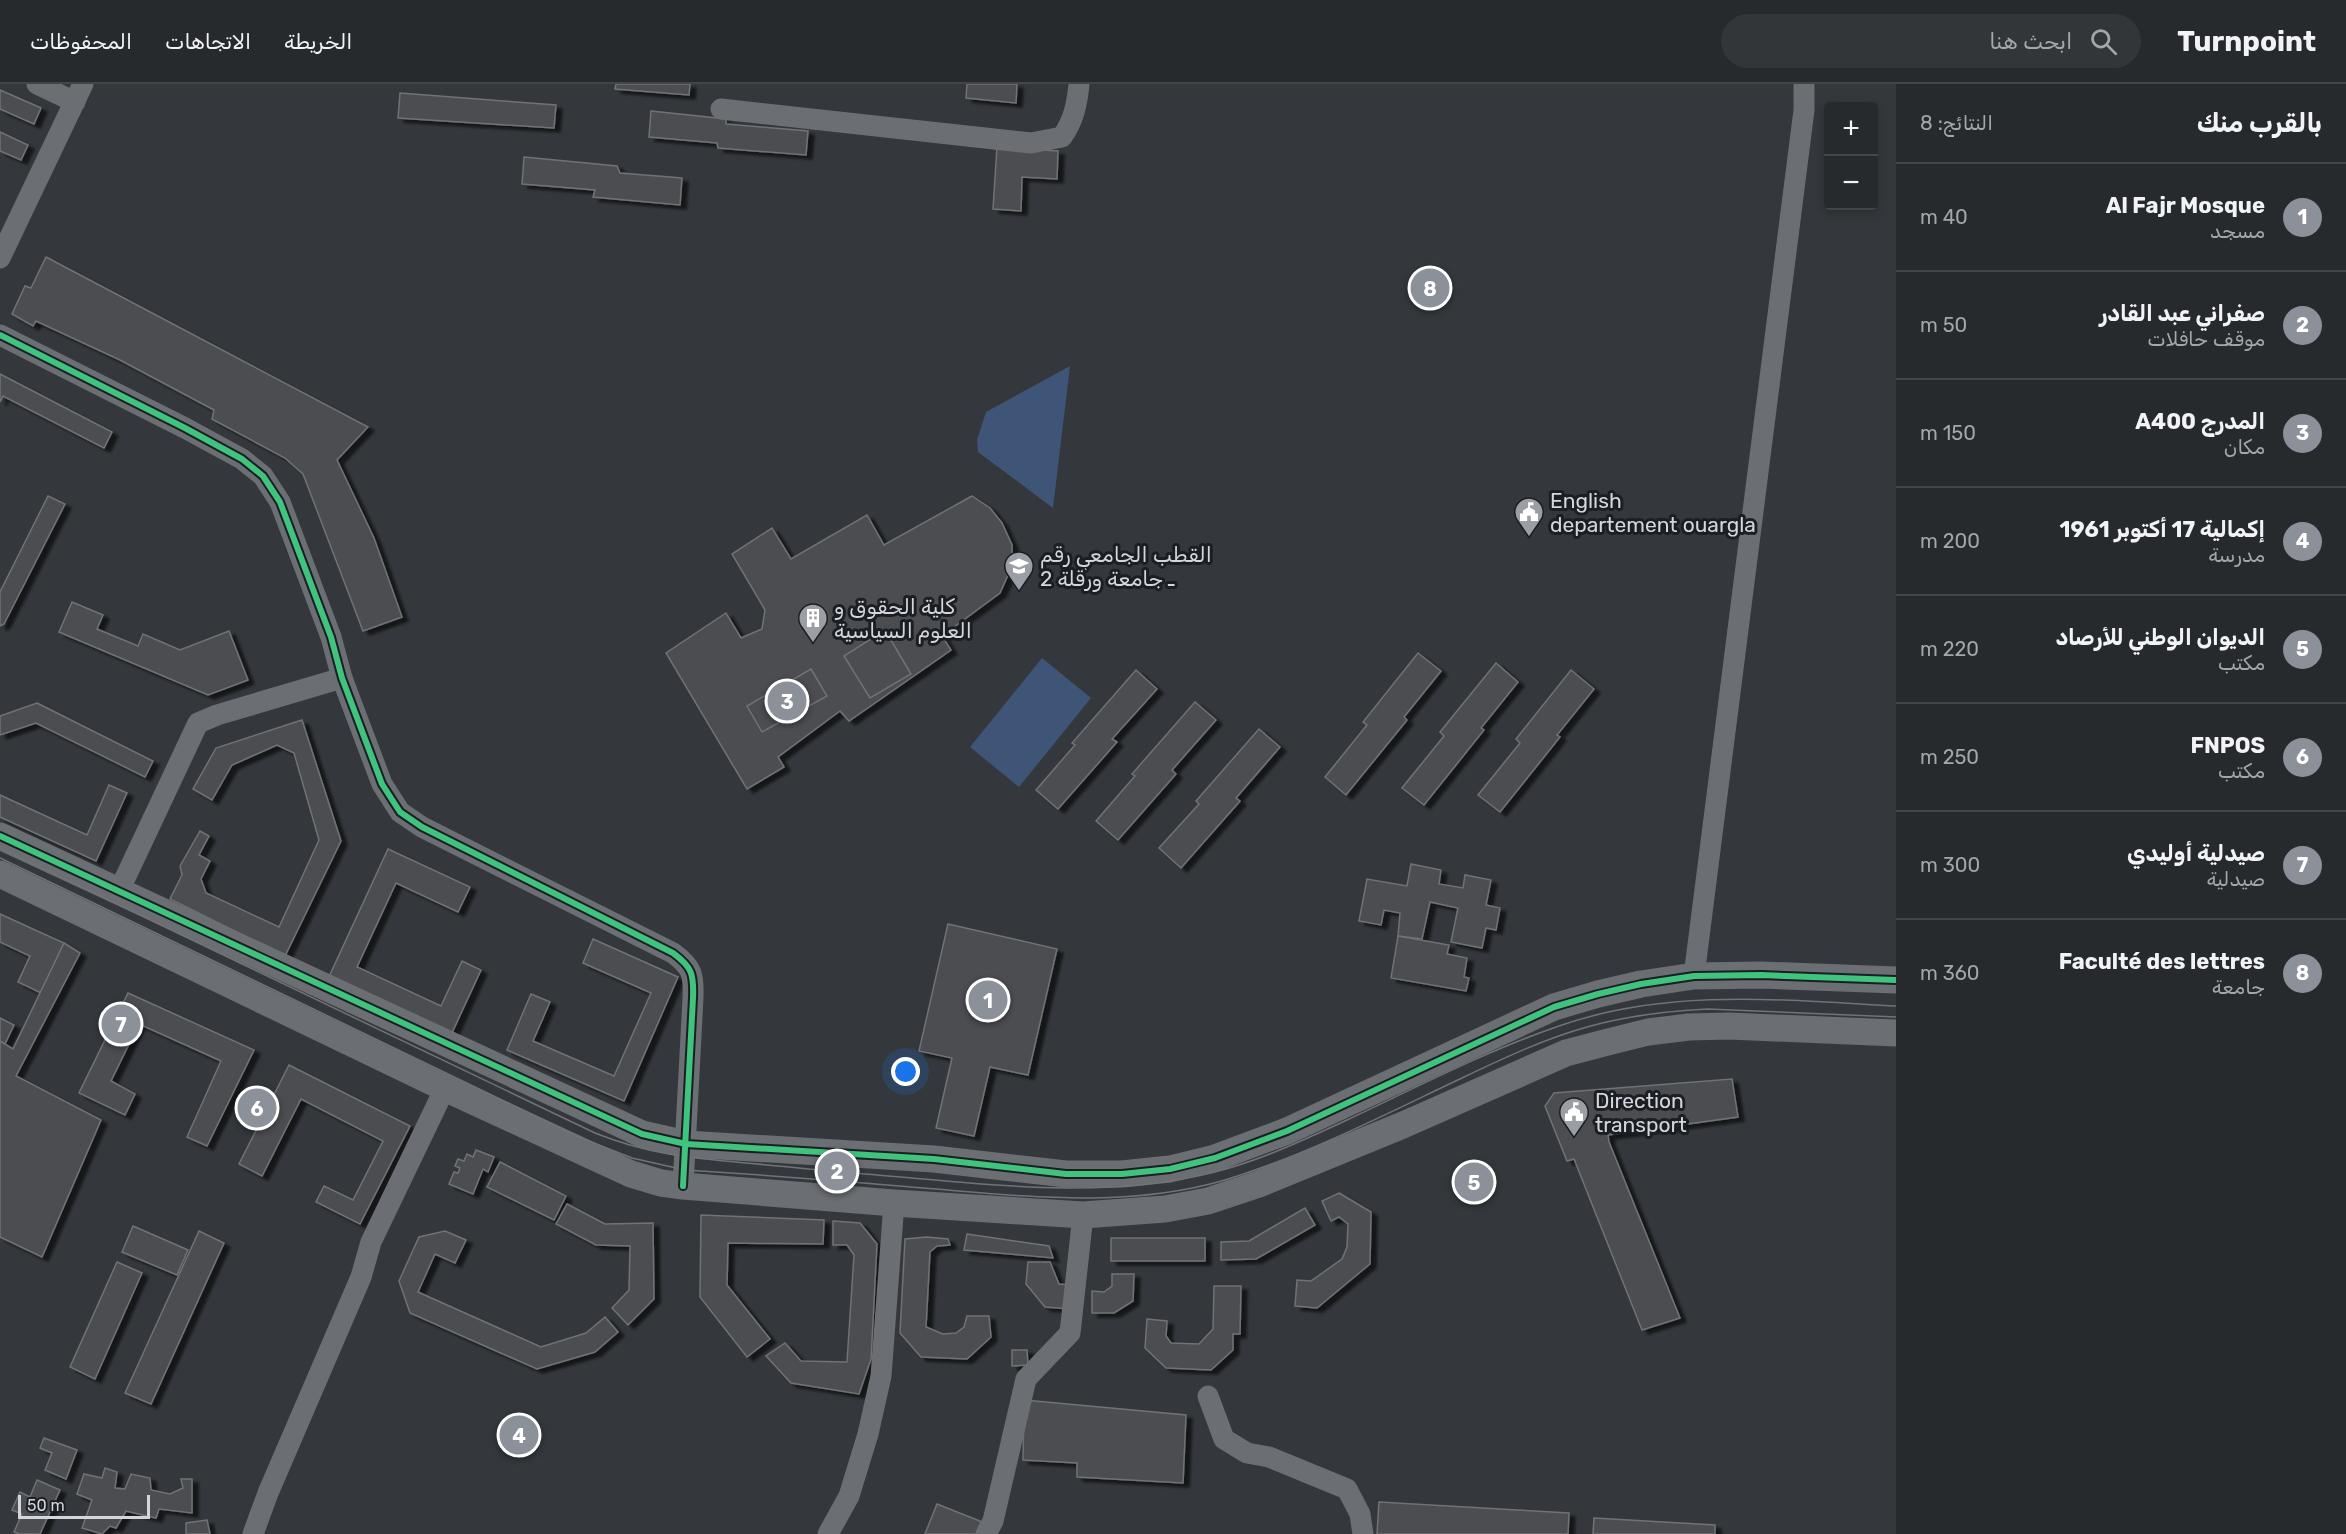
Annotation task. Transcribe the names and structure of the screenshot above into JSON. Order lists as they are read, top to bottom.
{
  "places": {
    "public building": ["English departement ouargla", "Direction transport"],
    "school or university": ["القطب الجامعي رقم 2 ـ جامعة ورقلة"],
    "building": ["كلية الحقوق و العلوم السياسية"]
  },
  "scale_bar": "50 m",
  "page": {
    "header": "Turnpoint",
    "search": "ابحث هنا",
    "nav": ["الخريطة", "الاتجاهات", "المحفوظات"],
    "heading": ["بالقرب منك", "النتائج: 8"],
    "map_buttons": ["+", "−"],
    "list": [
      {
        "mark": "1",
        "name": "Al Fajr Mosque",
        "note": "مسجد",
        "value": "40 m"
      },
      {
        "mark": "2",
        "name": "صفراني عبد القادر",
        "note": "موقف حافلات",
        "value": "50 m"
      },
      {
        "mark": "3",
        "name": "المدرج A400",
        "note": "مكان",
        "value": "150 m"
      },
      {
        "mark": "4",
        "name": "إكمالية 17 أكتوبر 1961",
        "note": "مدرسة",
        "value": "200 m"
      },
      {
        "mark": "5",
        "name": "الديوان الوطني للأرصاد",
        "note": "مكتب",
        "value": "220 m"
      },
      {
        "mark": "6",
        "name": "FNPOS",
        "note": "مكتب",
        "value": "250 m"
      },
      {
        "mark": "7",
        "name": "صيدلية أوليدي",
        "note": "صيدلية",
        "value": "300 m"
      },
      {
        "mark": "8",
        "name": "Faculté des lettres",
        "note": "جامعة",
        "value": "360 m"
      }
    ],
    "pins": [
      "8",
      "3",
      "1",
      "7",
      "6",
      "2",
      "5",
      "4"
    ],
    "scale": "50 m"
  }
}
